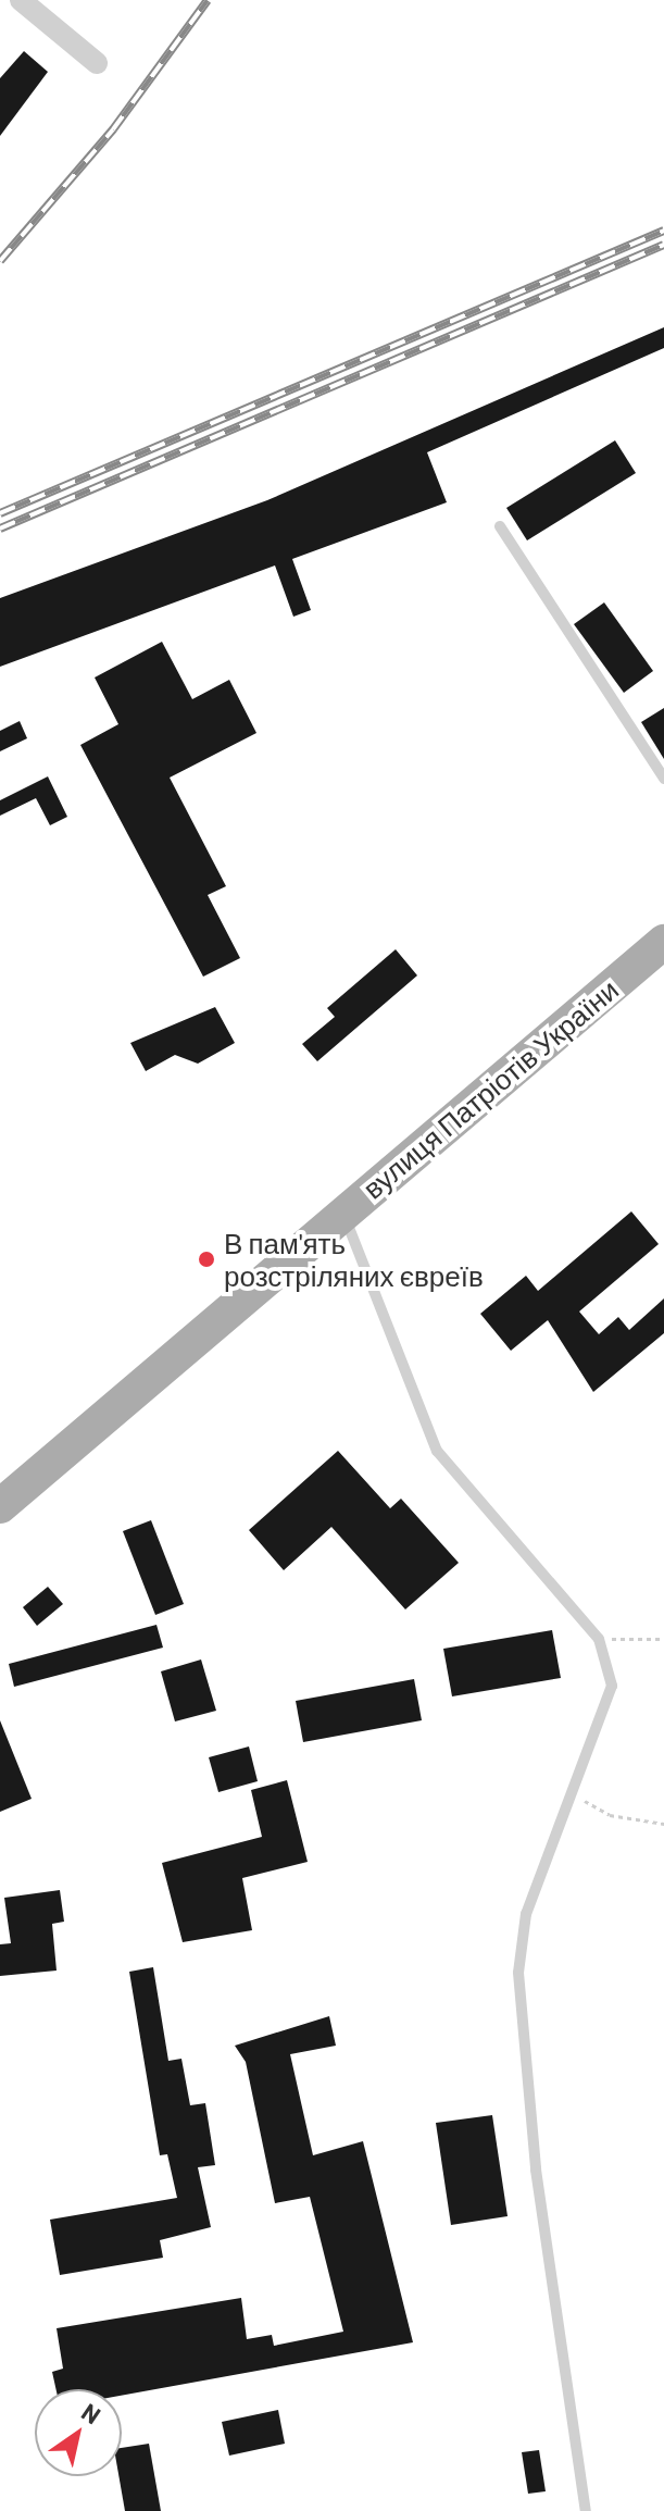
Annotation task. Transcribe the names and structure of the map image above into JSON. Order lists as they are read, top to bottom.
{
  "streets": {
    "main road": ["вулиця Патріотів України"]
  },
  "places": ["В пам'ять розстріляних євреїв"],
  "north": "top right"
}
